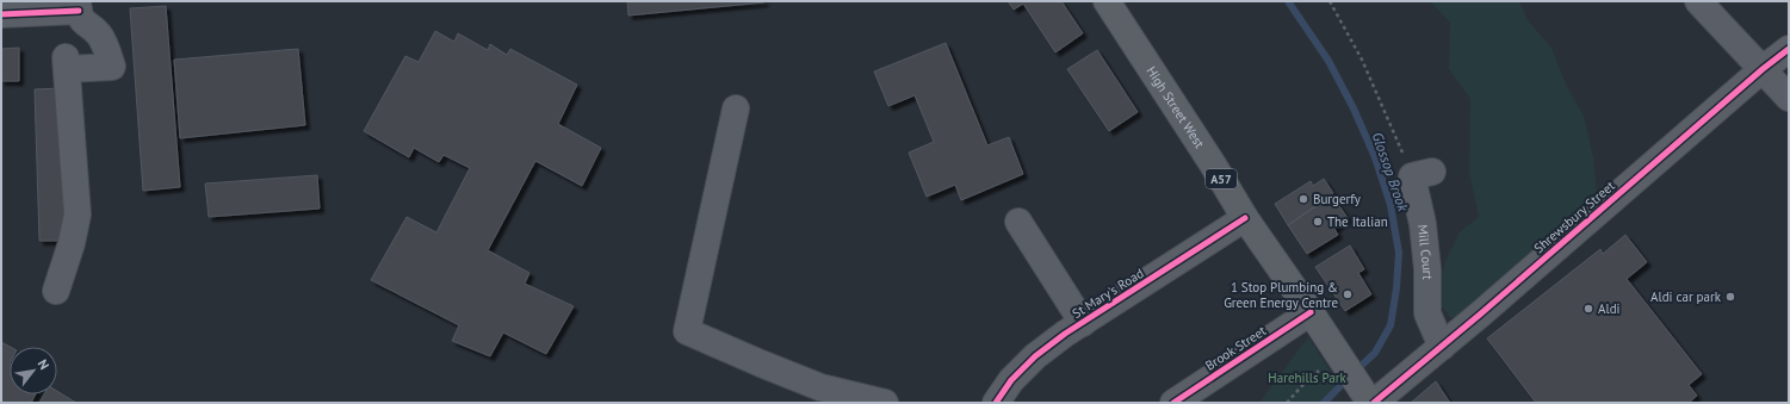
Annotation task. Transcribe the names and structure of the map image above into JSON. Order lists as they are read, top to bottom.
{
  "streets": {
    "main road": ["High Street West", "A57"],
    "street": [
      "Shrewsbury Street",
      "Mill Court",
      "St Mary's Road",
      "Brook Street"
    ]
  },
  "crossings": [
    ["High Street West", "A57"],
    ["High Street West", "St Mary's Road"],
    ["High Street West", "Brook Street"],
    ["Shrewsbury Street", "Mill Court"]
  ],
  "water": ["Glossop Brook"],
  "parks": ["Harehills Park"],
  "places": [
    "Burgerfy",
    "The Italian",
    "1 Stop Plumbing & Green Energy Centre",
    "Aldi car park",
    "Aldi"
  ],
  "north": "top right"
}
